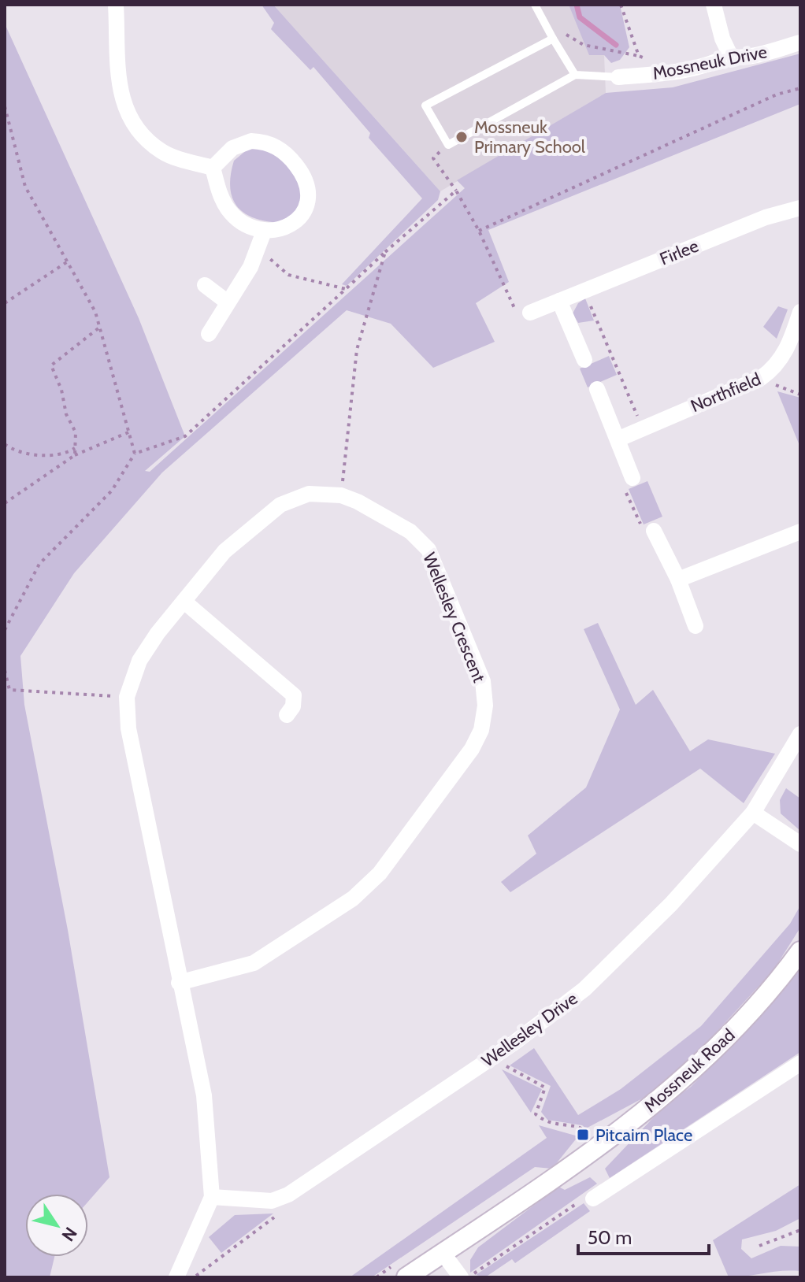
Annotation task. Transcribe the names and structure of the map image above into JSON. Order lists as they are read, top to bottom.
{
  "streets": {
    "street": [
      "Mossneuk Drive",
      "Firlee",
      "Northfield",
      "Wellesley Crescent",
      "Wellesley Drive",
      "Mossneuk Road"
    ]
  },
  "crossings": [
    ["Wellesley Crescent", "Wellesley Drive"]
  ],
  "places": {
    "other": ["Mossneuk Primary School"],
    "transit": ["Pitcairn Place"]
  },
  "scale_bar": "50 m",
  "north": "bottom right"
}
